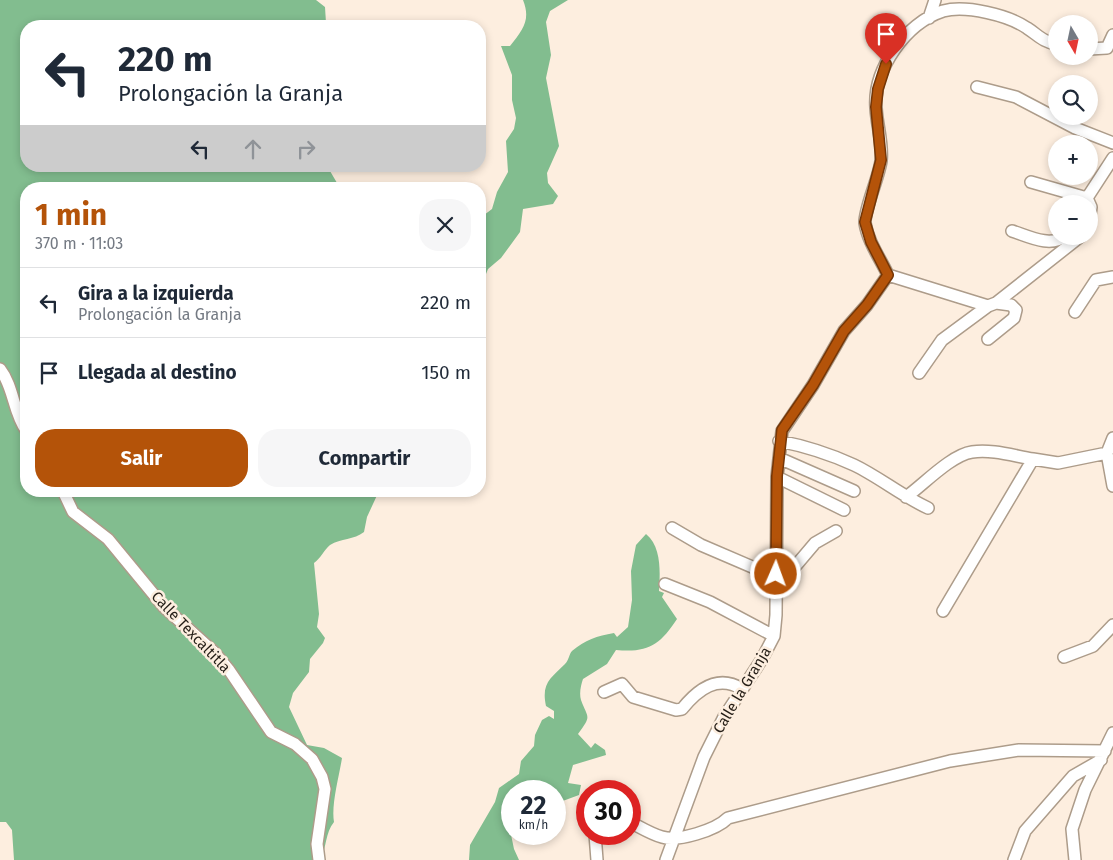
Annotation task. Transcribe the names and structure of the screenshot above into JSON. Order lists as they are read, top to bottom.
{
  "streets": {
    "street": ["Calle Texcaltitla", "Calle la Granja"]
  },
  "north": "bottom",
  "page": {
    "map_buttons": ["+", "−"],
    "turn": ["220 m", "Prolongación la Granja"],
    "heading": ["1 min", "370 m · 11:03"],
    "list": [
      {
        "name": "Gira a la izquierda",
        "note": "Prolongación la Granja",
        "value": "220 m"
      },
      {
        "name": "Llegada al destino",
        "value": "150 m"
      }
    ],
    "buttons": ["Salir", "Compartir"],
    "speed": "22 km/h",
    "limit": "30"
  }
}
